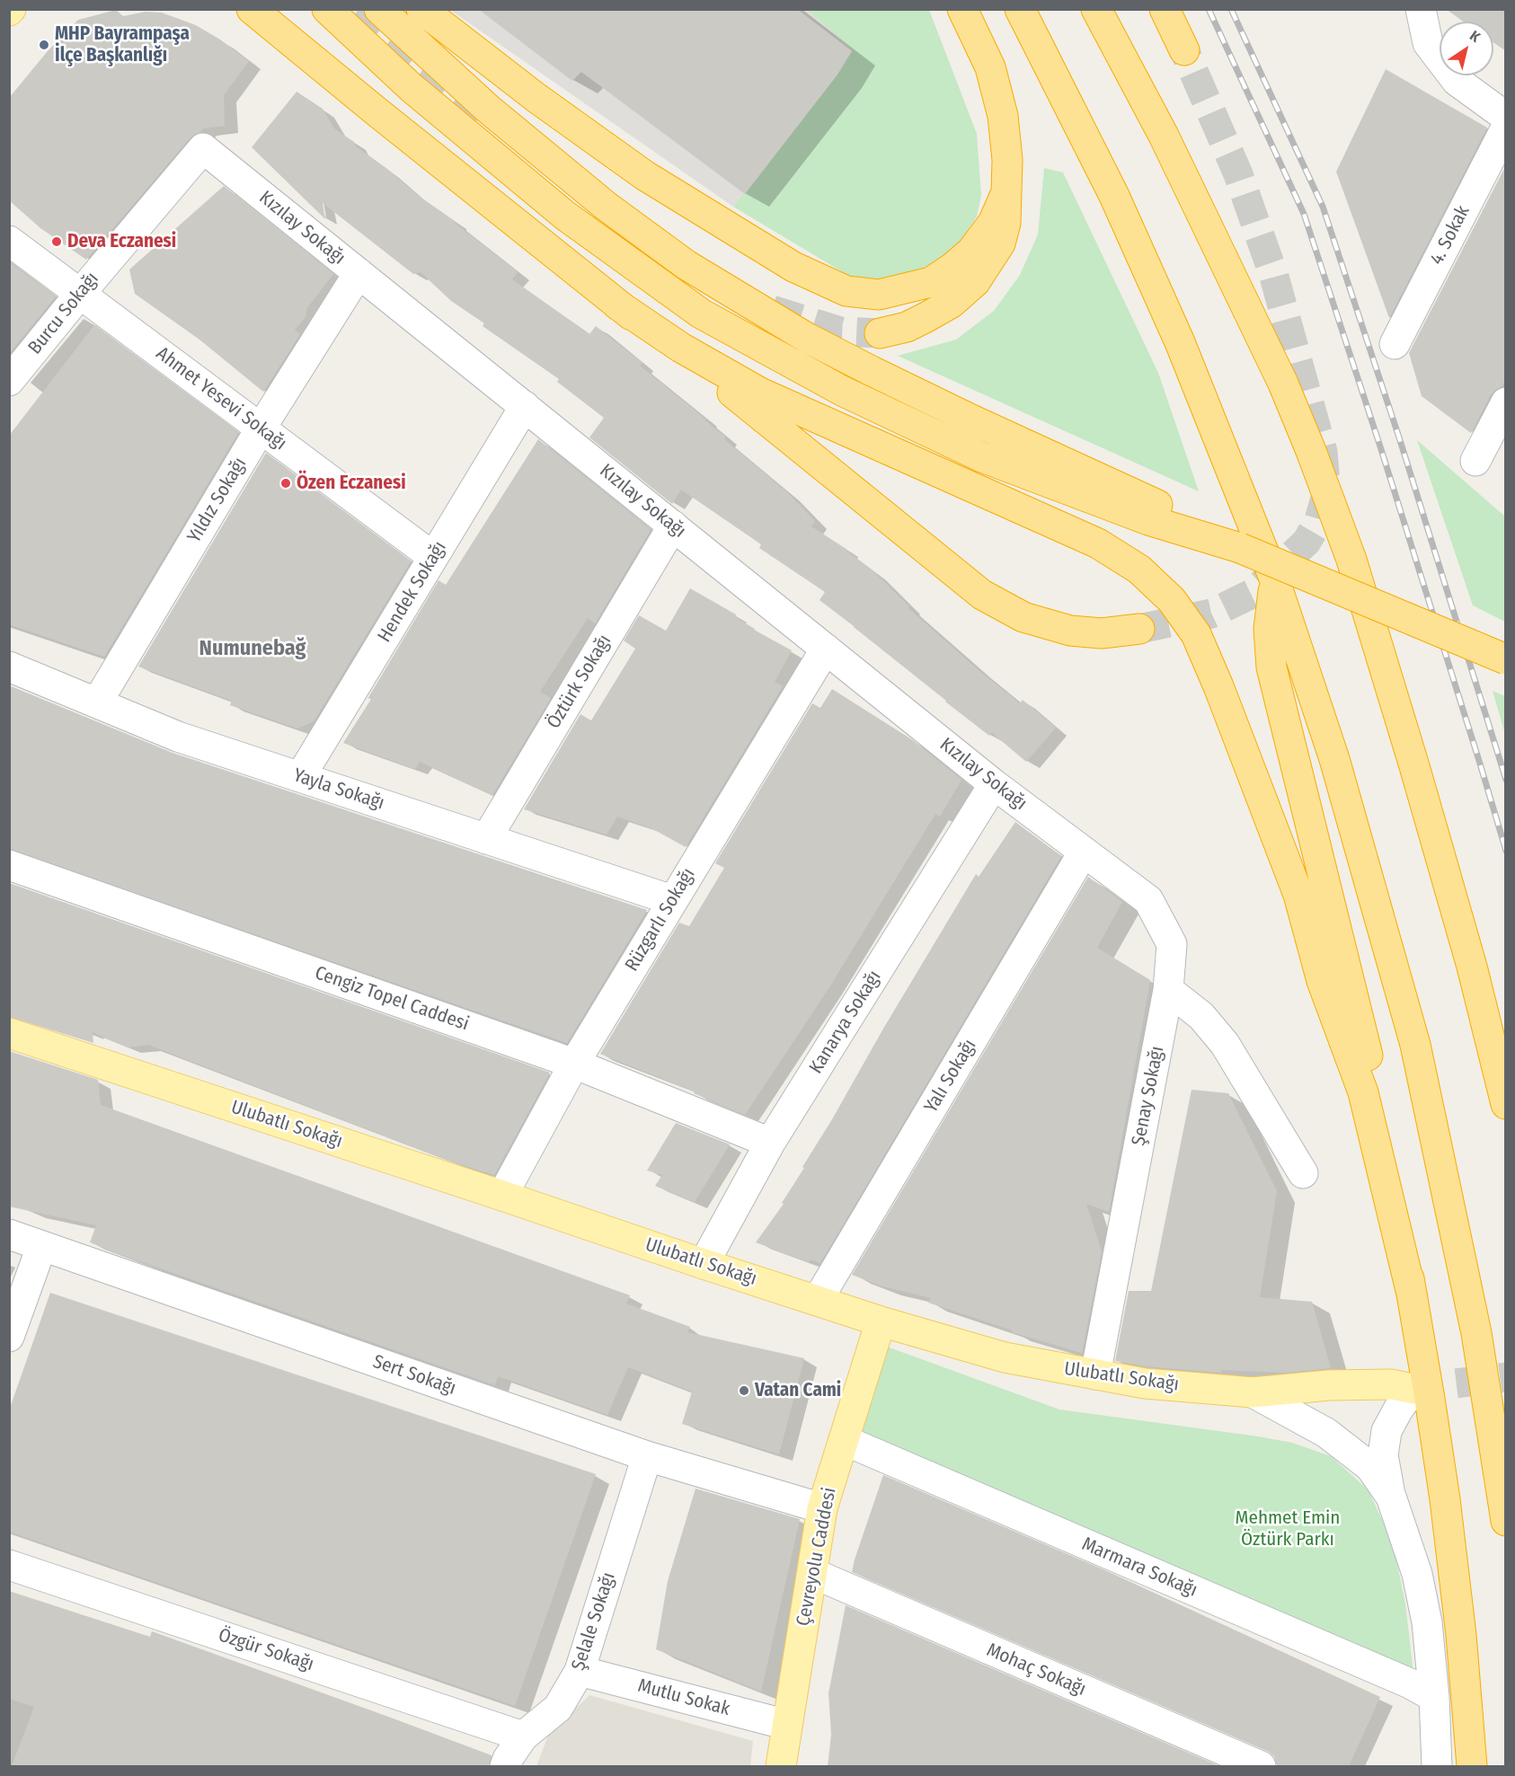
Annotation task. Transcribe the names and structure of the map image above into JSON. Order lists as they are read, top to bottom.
{
  "streets": {
    "main road": ["Ulubatlı Sokağı", "Çevreyolu Caddesi"],
    "street": [
      "Kızılay Sokağı",
      "4. Sokak",
      "Burcu Sokağı",
      "Ahmet Yesevi Sokağı",
      "Yıldız Sokağı",
      "Hendek Sokağı",
      "Öztürk Sokağı",
      "Yayla Sokağı",
      "Rüzgarlı Sokağı",
      "Cengiz Topel Caddesi",
      "Kanarya Sokağı",
      "Yalı Sokağı",
      "Şenay Sokağı",
      "Sert Sokağı",
      "Marmara Sokağı",
      "Şelale Sokağı",
      "Özgür Sokağı",
      "Mohaç Sokağı",
      "Mutlu Sokak"
    ]
  },
  "crossings": [
    ["Kızılay Sokağı", "Burcu Sokağı"],
    ["Kızılay Sokağı", "Yıldız Sokağı"],
    ["Kızılay Sokağı", "Hendek Sokağı"],
    ["Kızılay Sokağı", "Öztürk Sokağı"],
    ["Kızılay Sokağı", "Rüzgarlı Sokağı"],
    ["Kızılay Sokağı", "Kanarya Sokağı"],
    ["Kızılay Sokağı", "Yalı Sokağı"],
    ["Kızılay Sokağı", "Şenay Sokağı"],
    ["Burcu Sokağı", "Ahmet Yesevi Sokağı"],
    ["Ahmet Yesevi Sokağı", "Yıldız Sokağı"],
    ["Ahmet Yesevi Sokağı", "Hendek Sokağı"],
    ["Yıldız Sokağı", "Yayla Sokağı"],
    ["Hendek Sokağı", "Yayla Sokağı"],
    ["Öztürk Sokağı", "Yayla Sokağı"],
    ["Yayla Sokağı", "Rüzgarlı Sokağı"],
    ["Rüzgarlı Sokağı", "Cengiz Topel Caddesi"],
    ["Rüzgarlı Sokağı", "Ulubatlı Sokağı"],
    ["Cengiz Topel Caddesi", "Kanarya Sokağı"],
    ["Kanarya Sokağı", "Ulubatlı Sokağı"],
    ["Yalı Sokağı", "Şenay Sokağı"],
    ["Yalı Sokağı", "Ulubatlı Sokağı"],
    ["Şenay Sokağı", "Ulubatlı Sokağı"],
    ["Ulubatlı Sokağı", "Çevreyolu Caddesi"],
    ["Sert Sokağı", "Çevreyolu Caddesi"],
    ["Sert Sokağı", "Şelale Sokağı"],
    ["Çevreyolu Caddesi", "Marmara Sokağı"],
    ["Çevreyolu Caddesi", "Mohaç Sokağı"],
    ["Çevreyolu Caddesi", "Mutlu Sokak"],
    ["Şelale Sokağı", "Özgür Sokağı"],
    ["Şelale Sokağı", "Mutlu Sokak"]
  ],
  "districts": ["Numunebağ"],
  "parks": ["Mehmet Emin Öztürk Parkı"],
  "places": [
    "MHP Bayrampaşa İlçe Başkanlığı",
    "Deva Eczanesi",
    "Özen Eczanesi",
    "Vatan Cami"
  ],
  "north": "top right"
}
